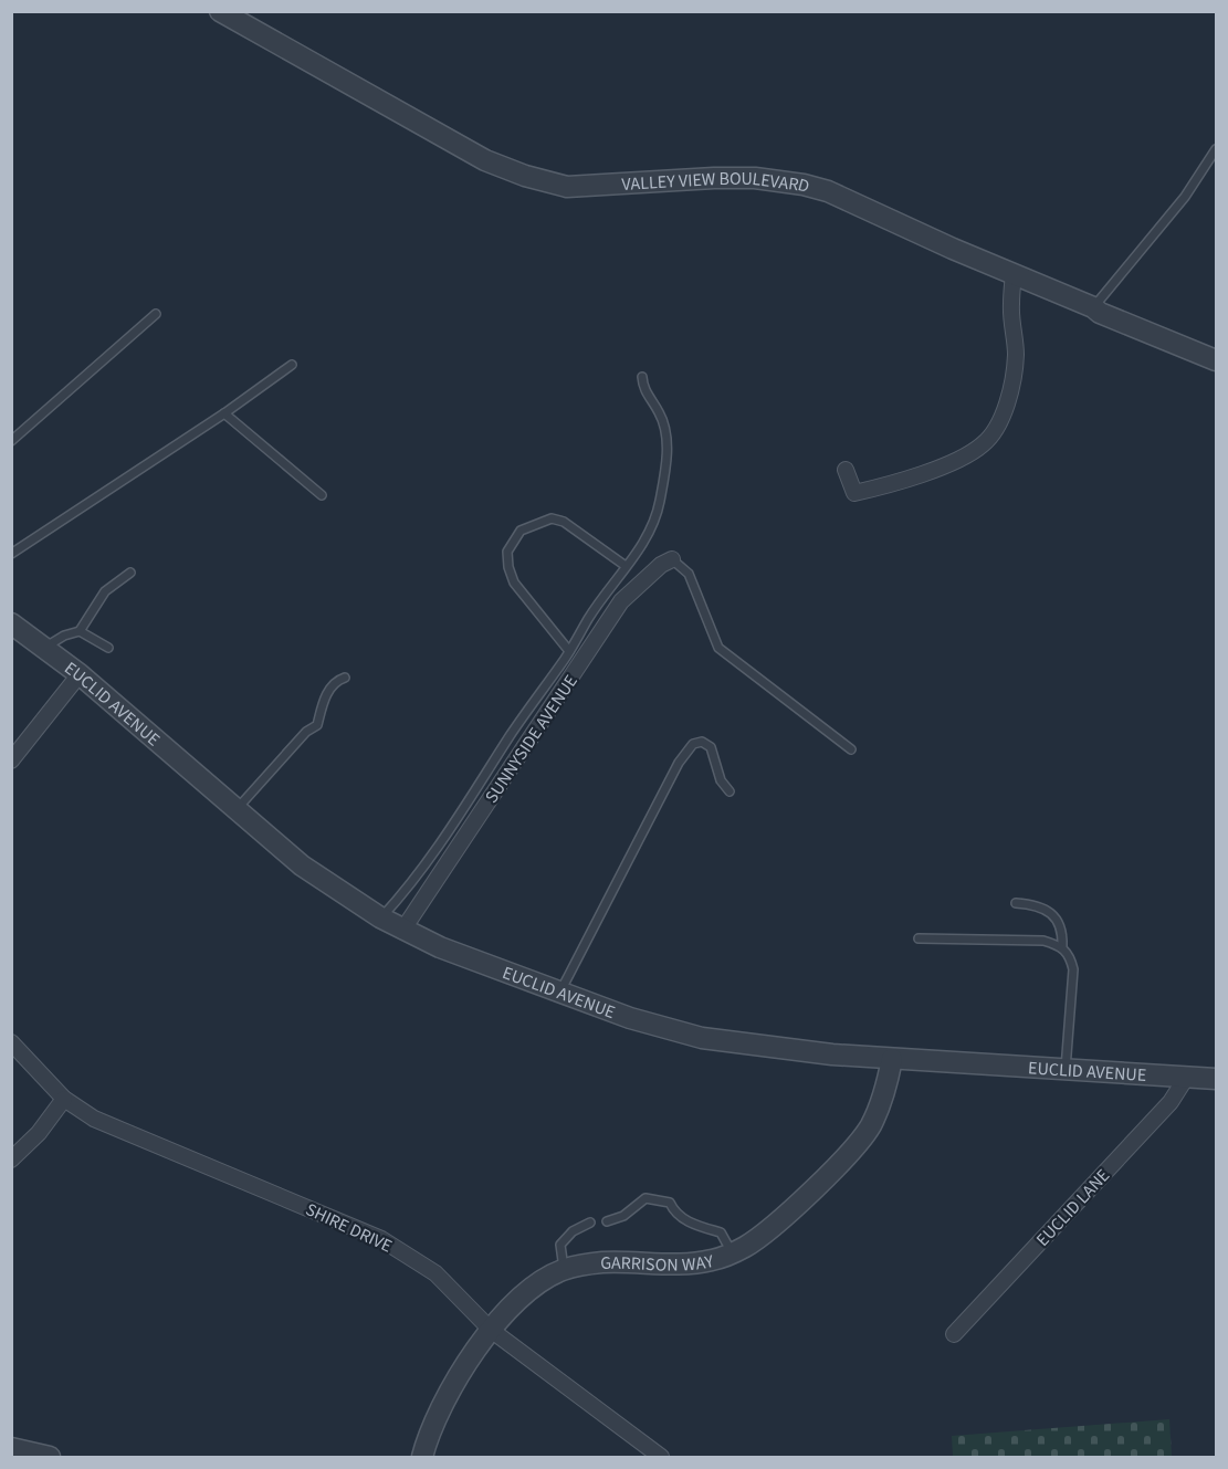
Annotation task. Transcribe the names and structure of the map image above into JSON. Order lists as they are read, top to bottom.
{
  "streets": {
    "street": [
      "VALLEY VIEW BOULEVARD",
      "EUCLID AVENUE",
      "SUNNYSIDE AVENUE",
      "EUCLID LANE",
      "SHIRE DRIVE",
      "GARRISON WAY"
    ]
  },
  "crossings": [
    ["EUCLID AVENUE", "SUNNYSIDE AVENUE"],
    ["EUCLID AVENUE", "EUCLID LANE"],
    ["EUCLID AVENUE", "GARRISON WAY"],
    ["SHIRE DRIVE", "GARRISON WAY"]
  ]
}
